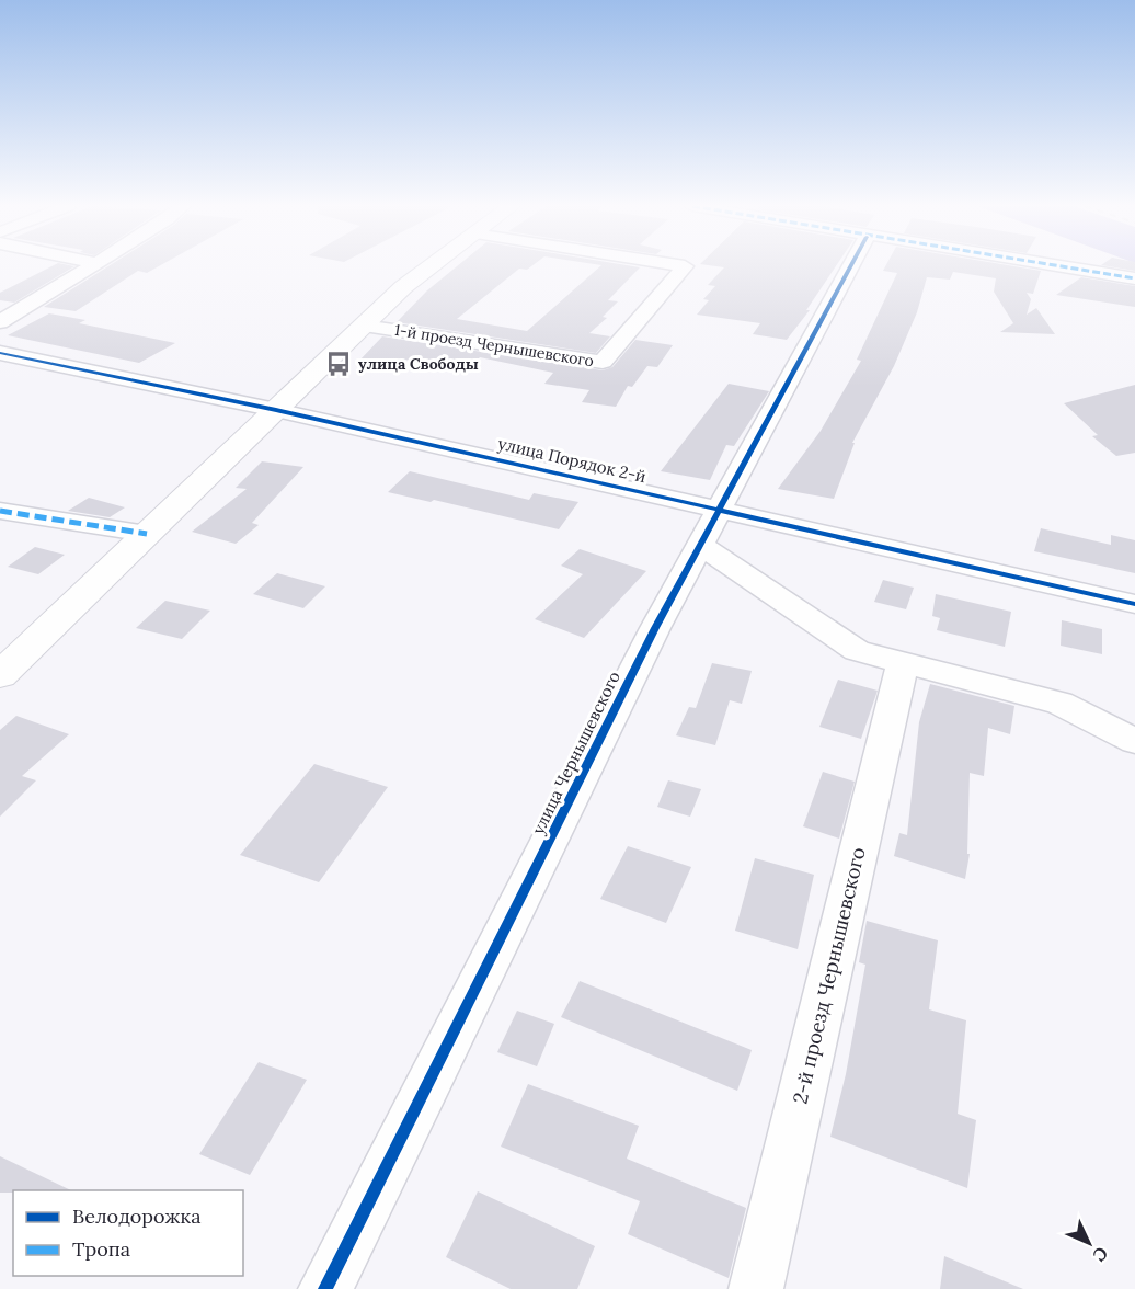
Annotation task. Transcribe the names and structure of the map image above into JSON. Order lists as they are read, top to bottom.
{
  "streets": {
    "street": [
      "1-й проезд Чернышевского",
      "улица Порядок 2-й",
      "улица Чернышевского",
      "2-й проезд Чернышевского"
    ]
  },
  "crossings": [
    ["улица Порядок 2-й", "улица Чернышевского"]
  ],
  "places": {
    "bus stop": ["улица Свободы"]
  },
  "legend": ["Велодорожка", "Тропа"],
  "north": "bottom right"
}
